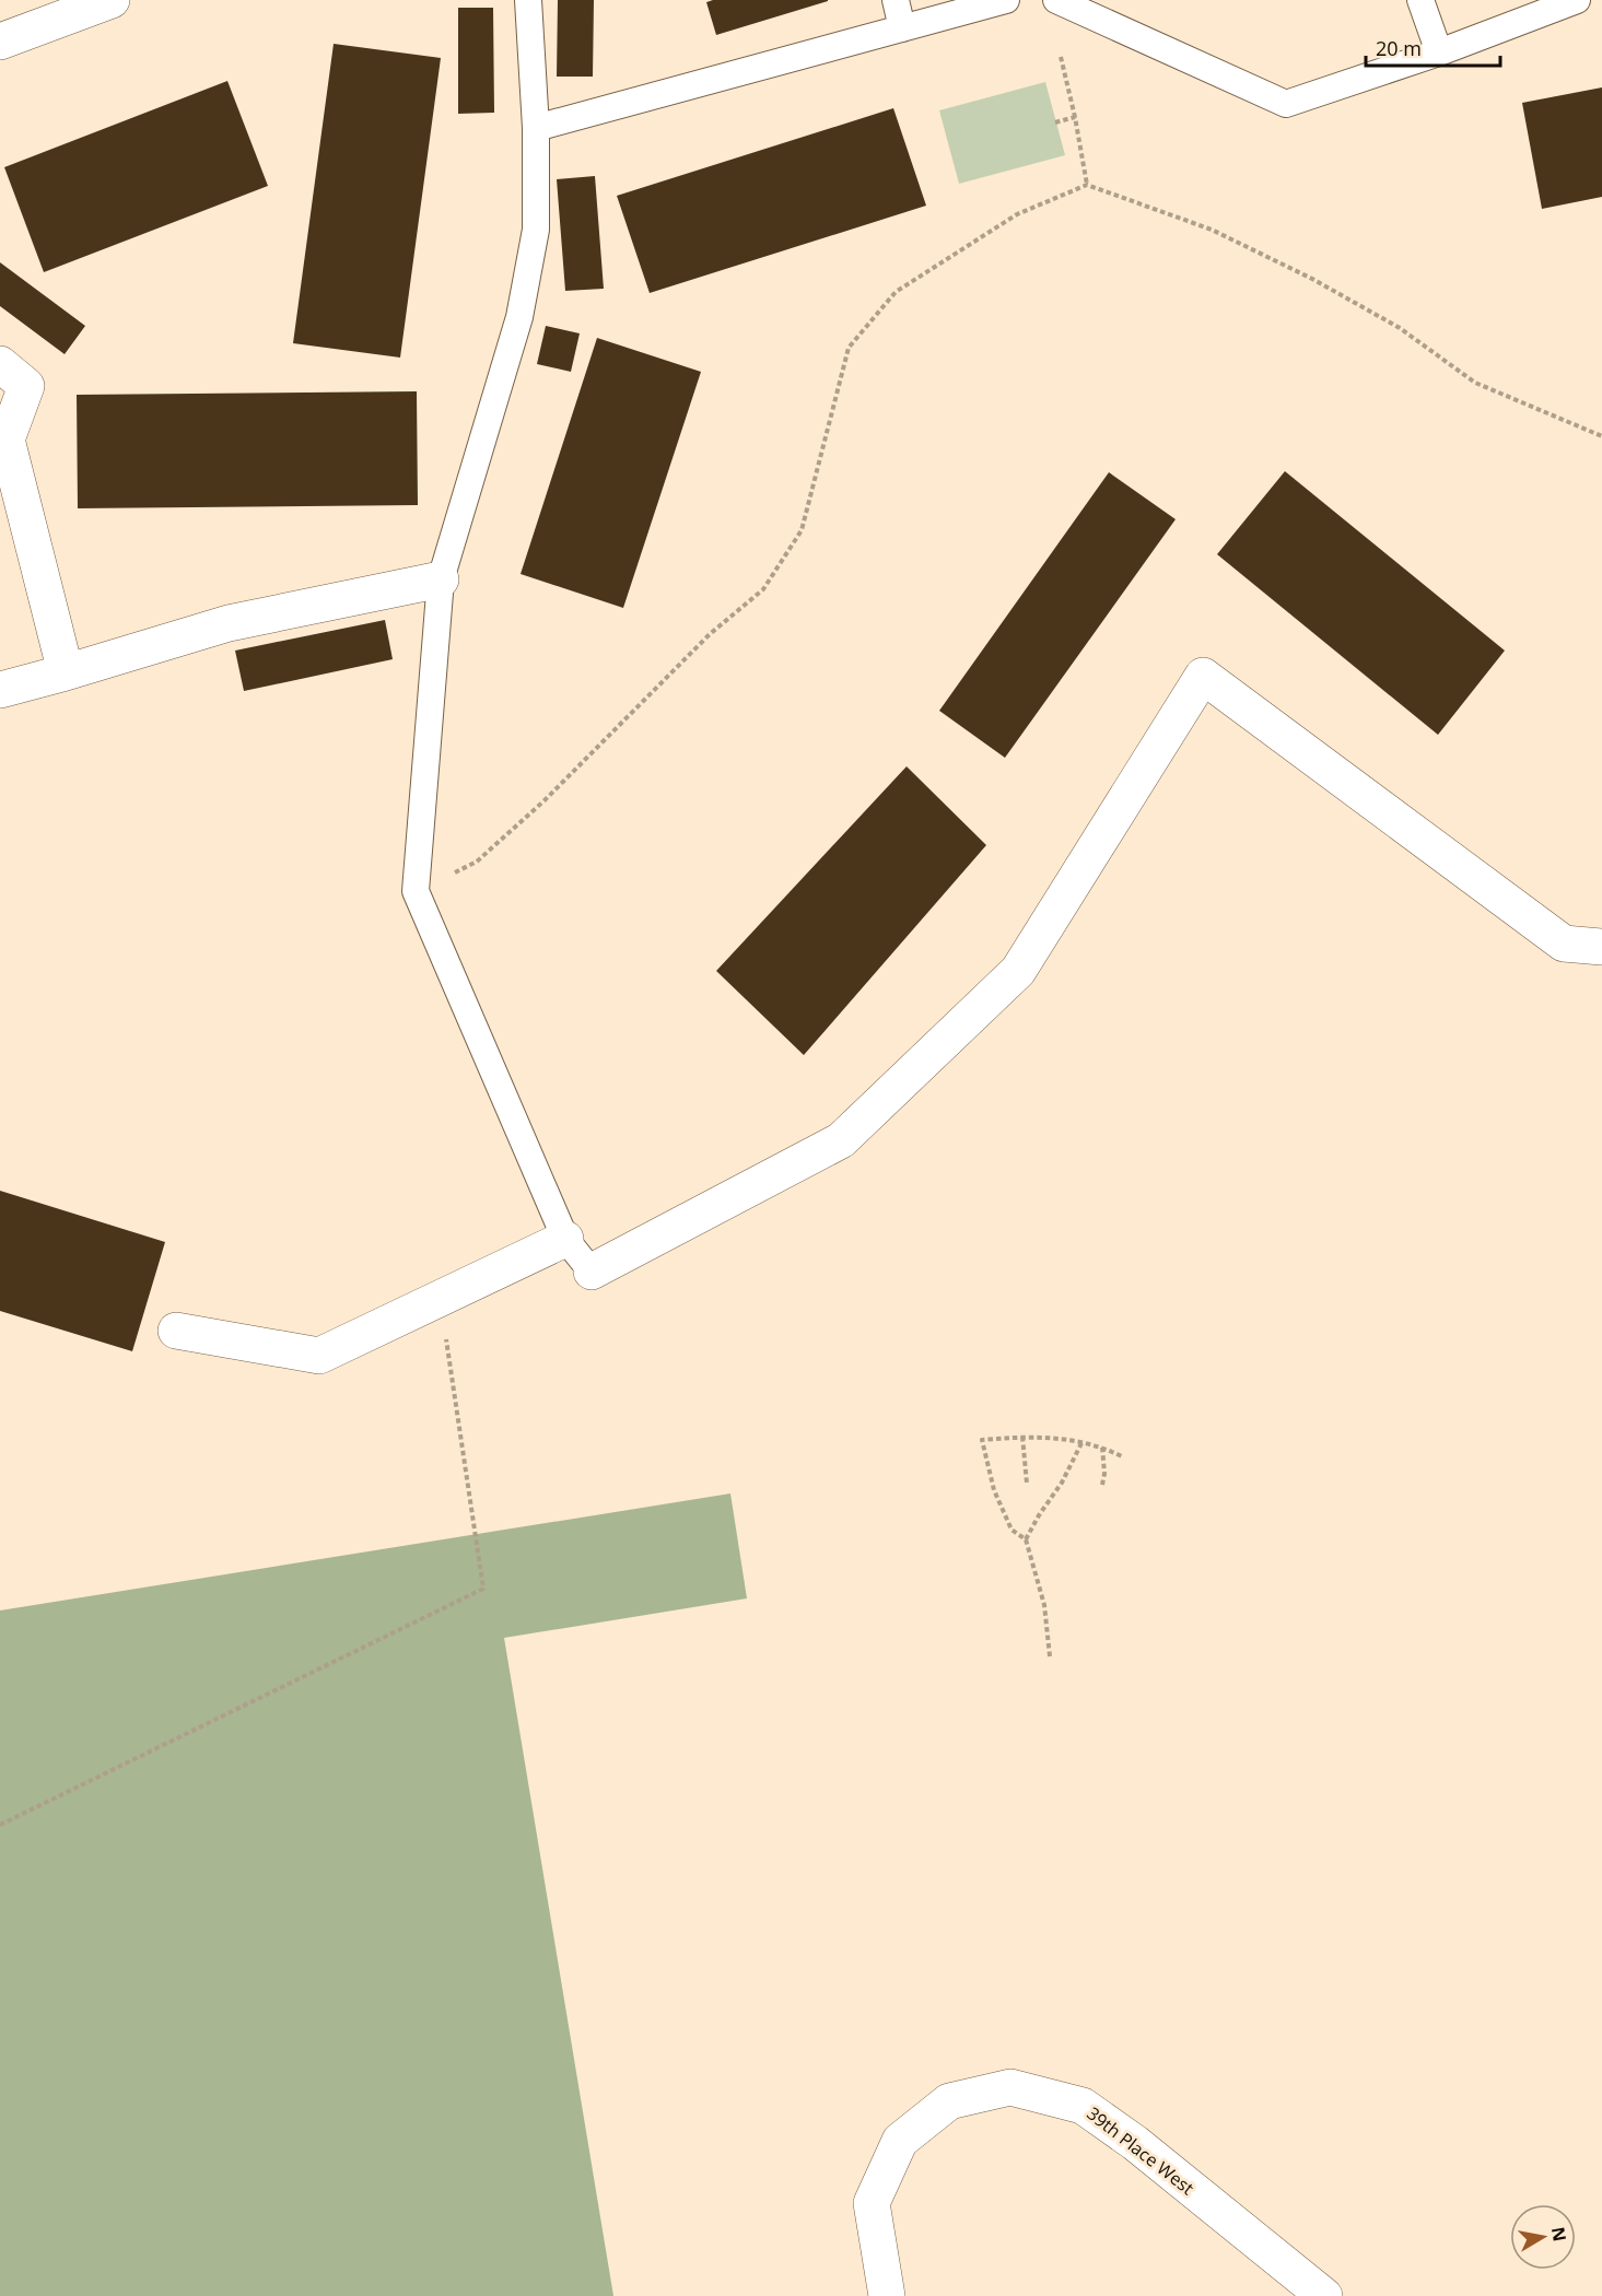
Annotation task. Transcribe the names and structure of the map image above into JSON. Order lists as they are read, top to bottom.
{
  "streets": {
    "street": ["39th Place West"]
  },
  "scale_bar": "20 m",
  "north": "right"
}
